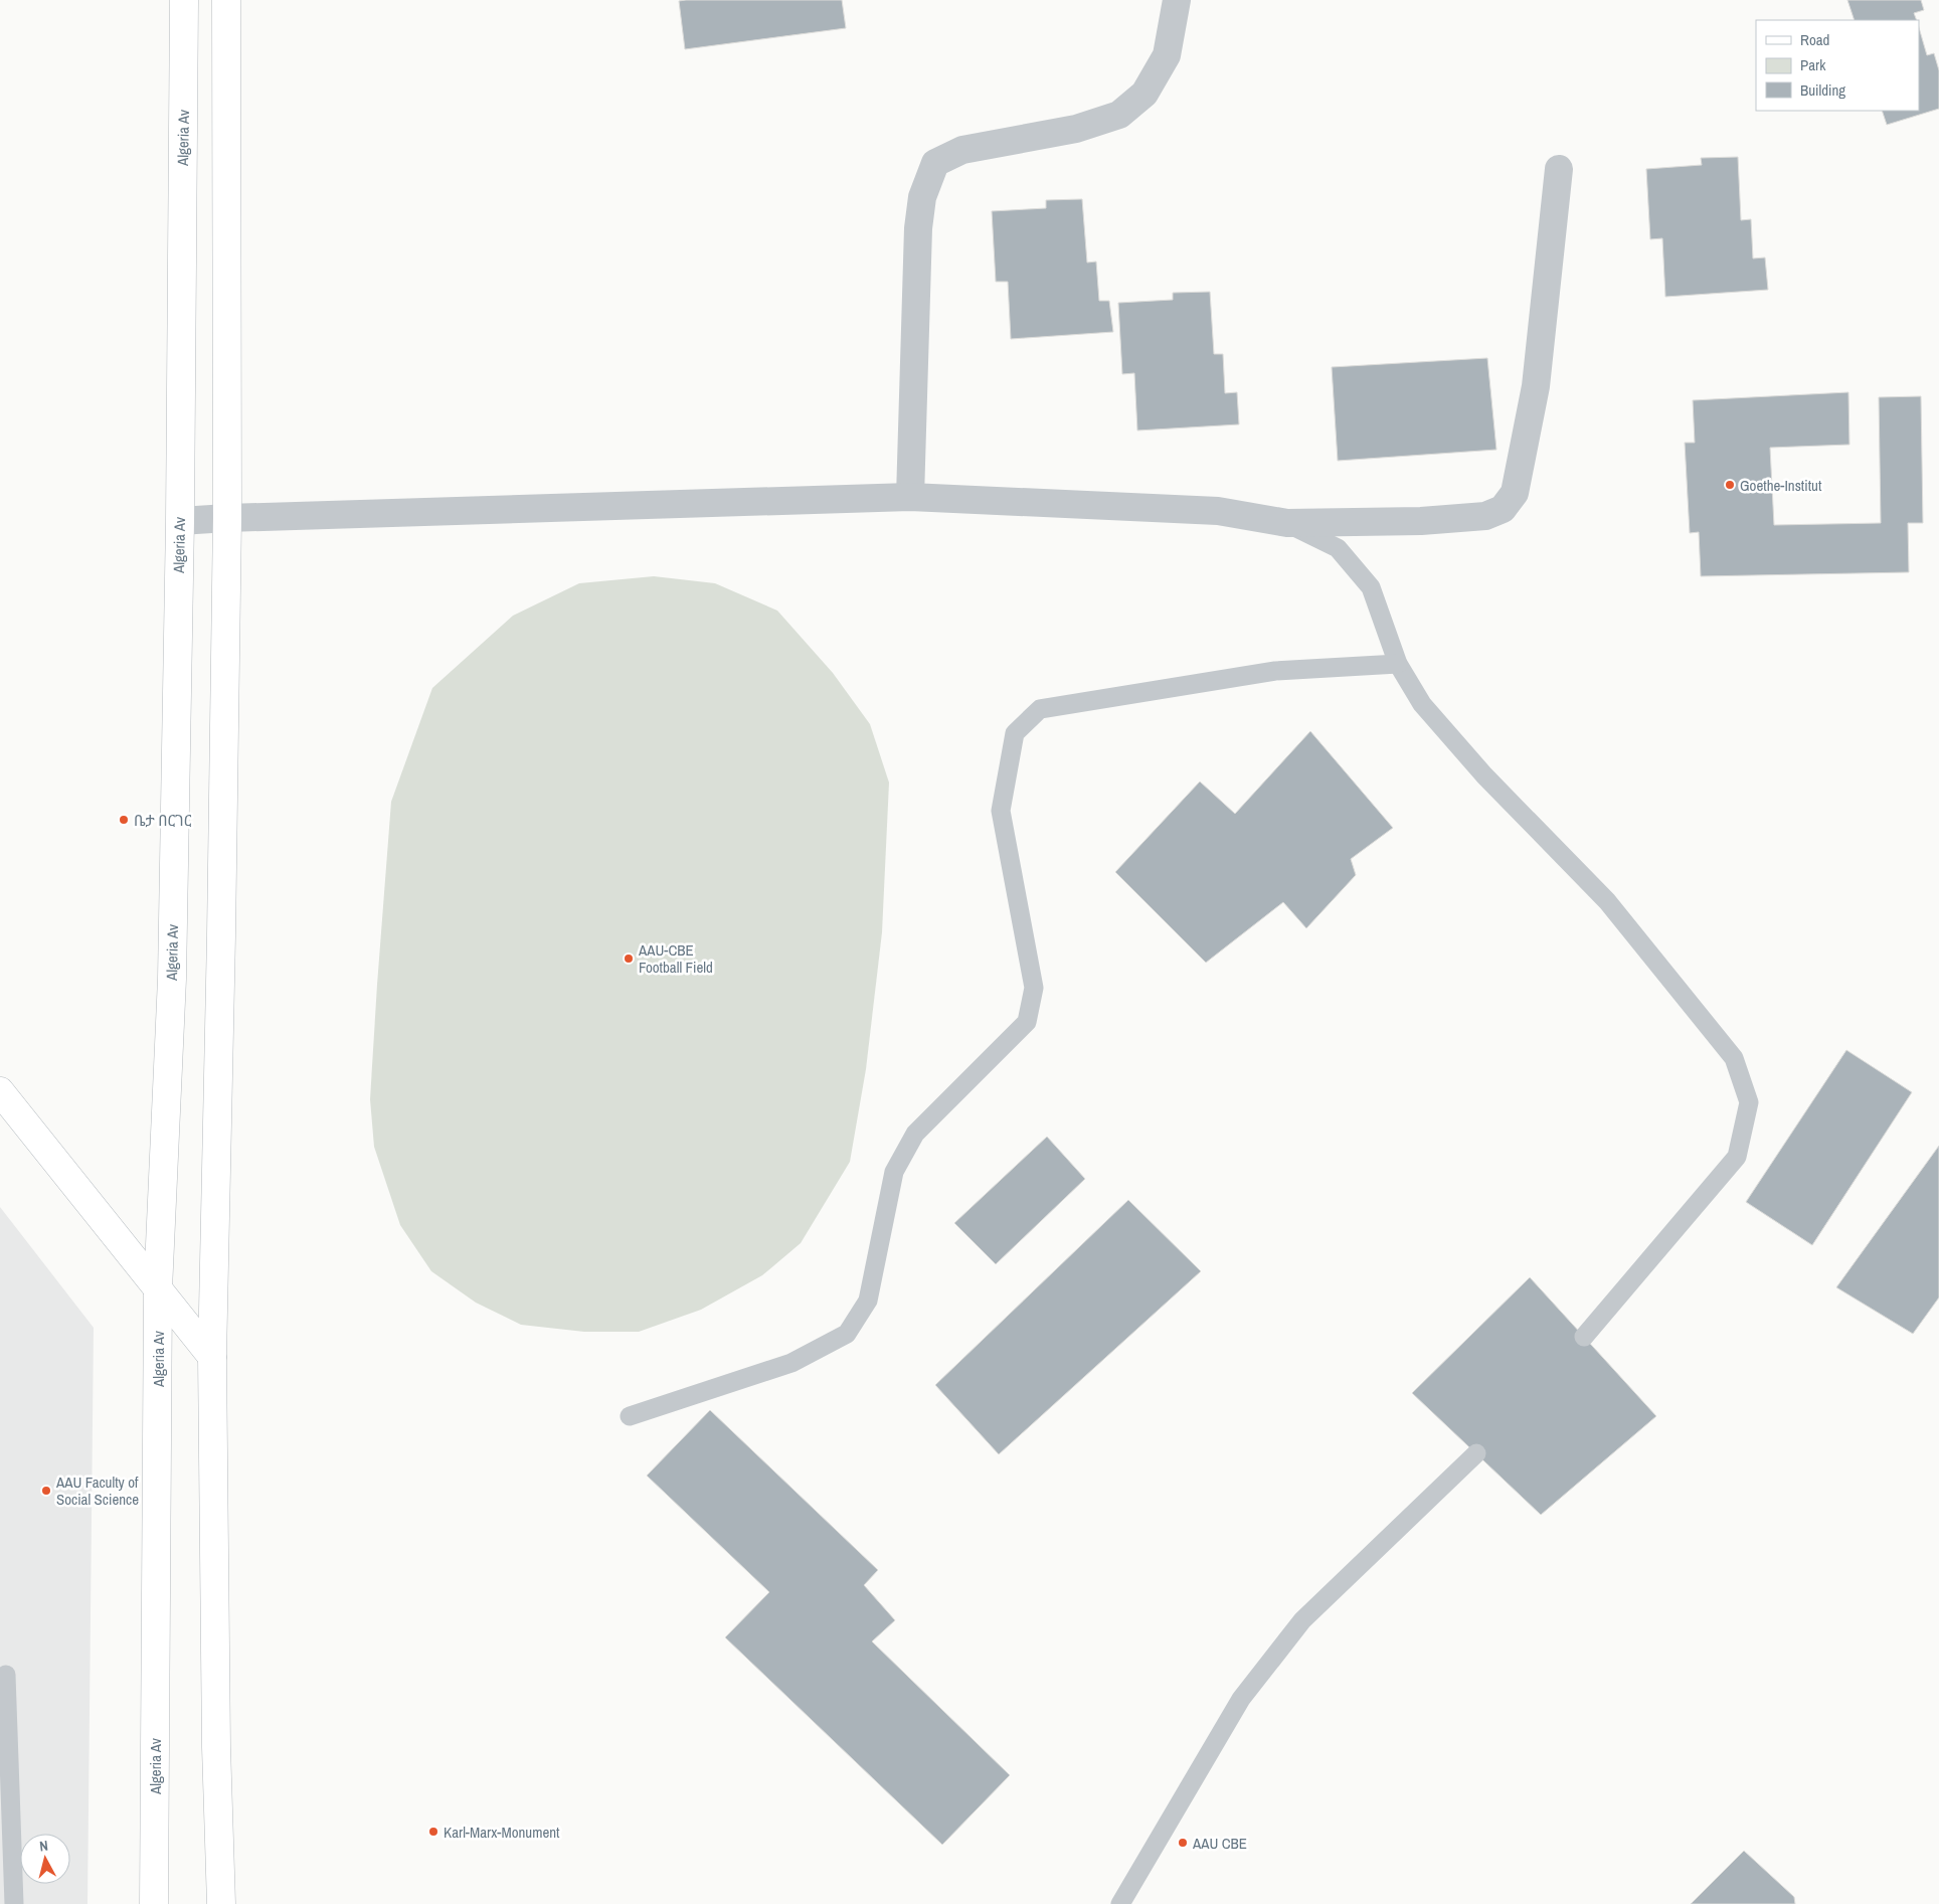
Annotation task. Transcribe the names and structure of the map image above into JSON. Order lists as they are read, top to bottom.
{
  "streets": {
    "main road": ["Algeria Av"]
  },
  "places": [
    "Goethe-Institut",
    "ቤታ በርገር",
    "AAU-CBE Football Field",
    "AAU Faculty of Social Science",
    "Karl-Marx-Monument",
    "AAU CBE"
  ],
  "legend": ["Road", "Park", "Building"],
  "north": "top"
}
